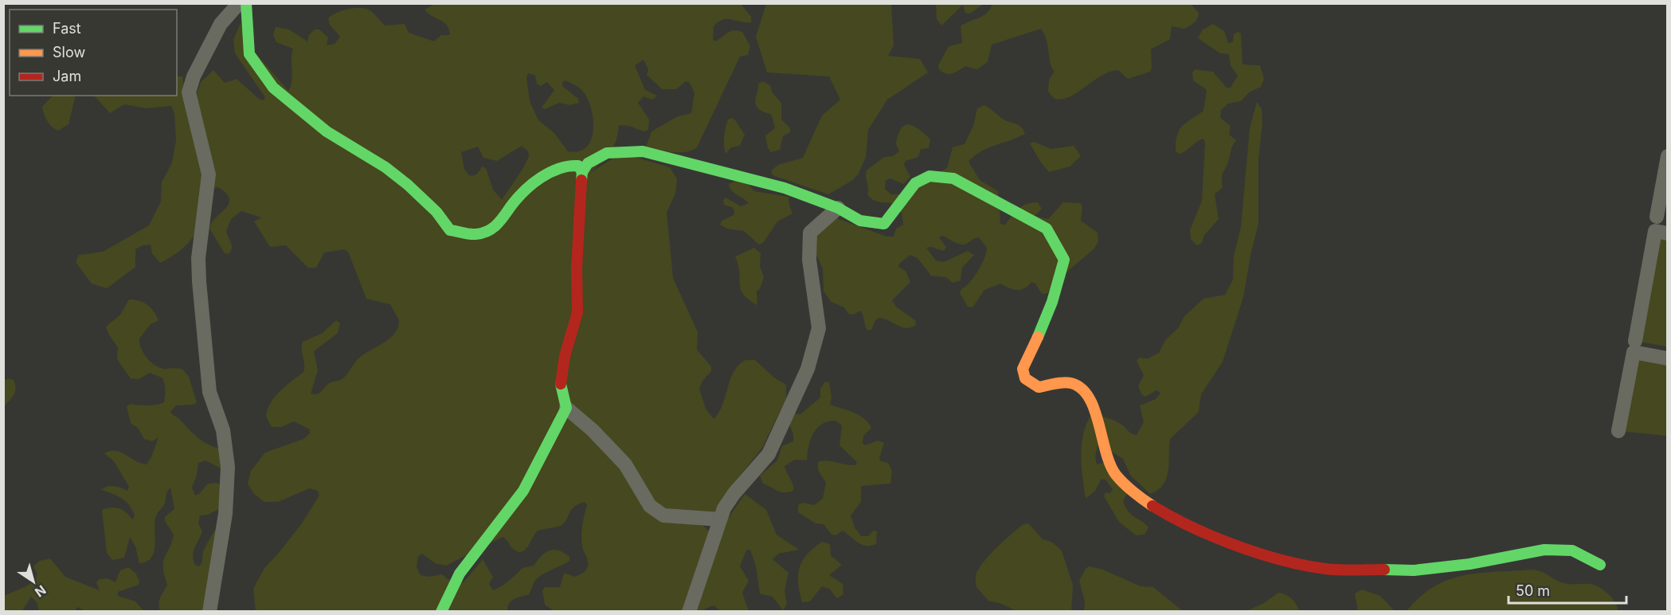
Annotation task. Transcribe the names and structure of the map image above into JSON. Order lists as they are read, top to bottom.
{
  "legend": ["Fast", "Slow", "Jam"],
  "scale_bar": "50 m",
  "north": "bottom right"
}
